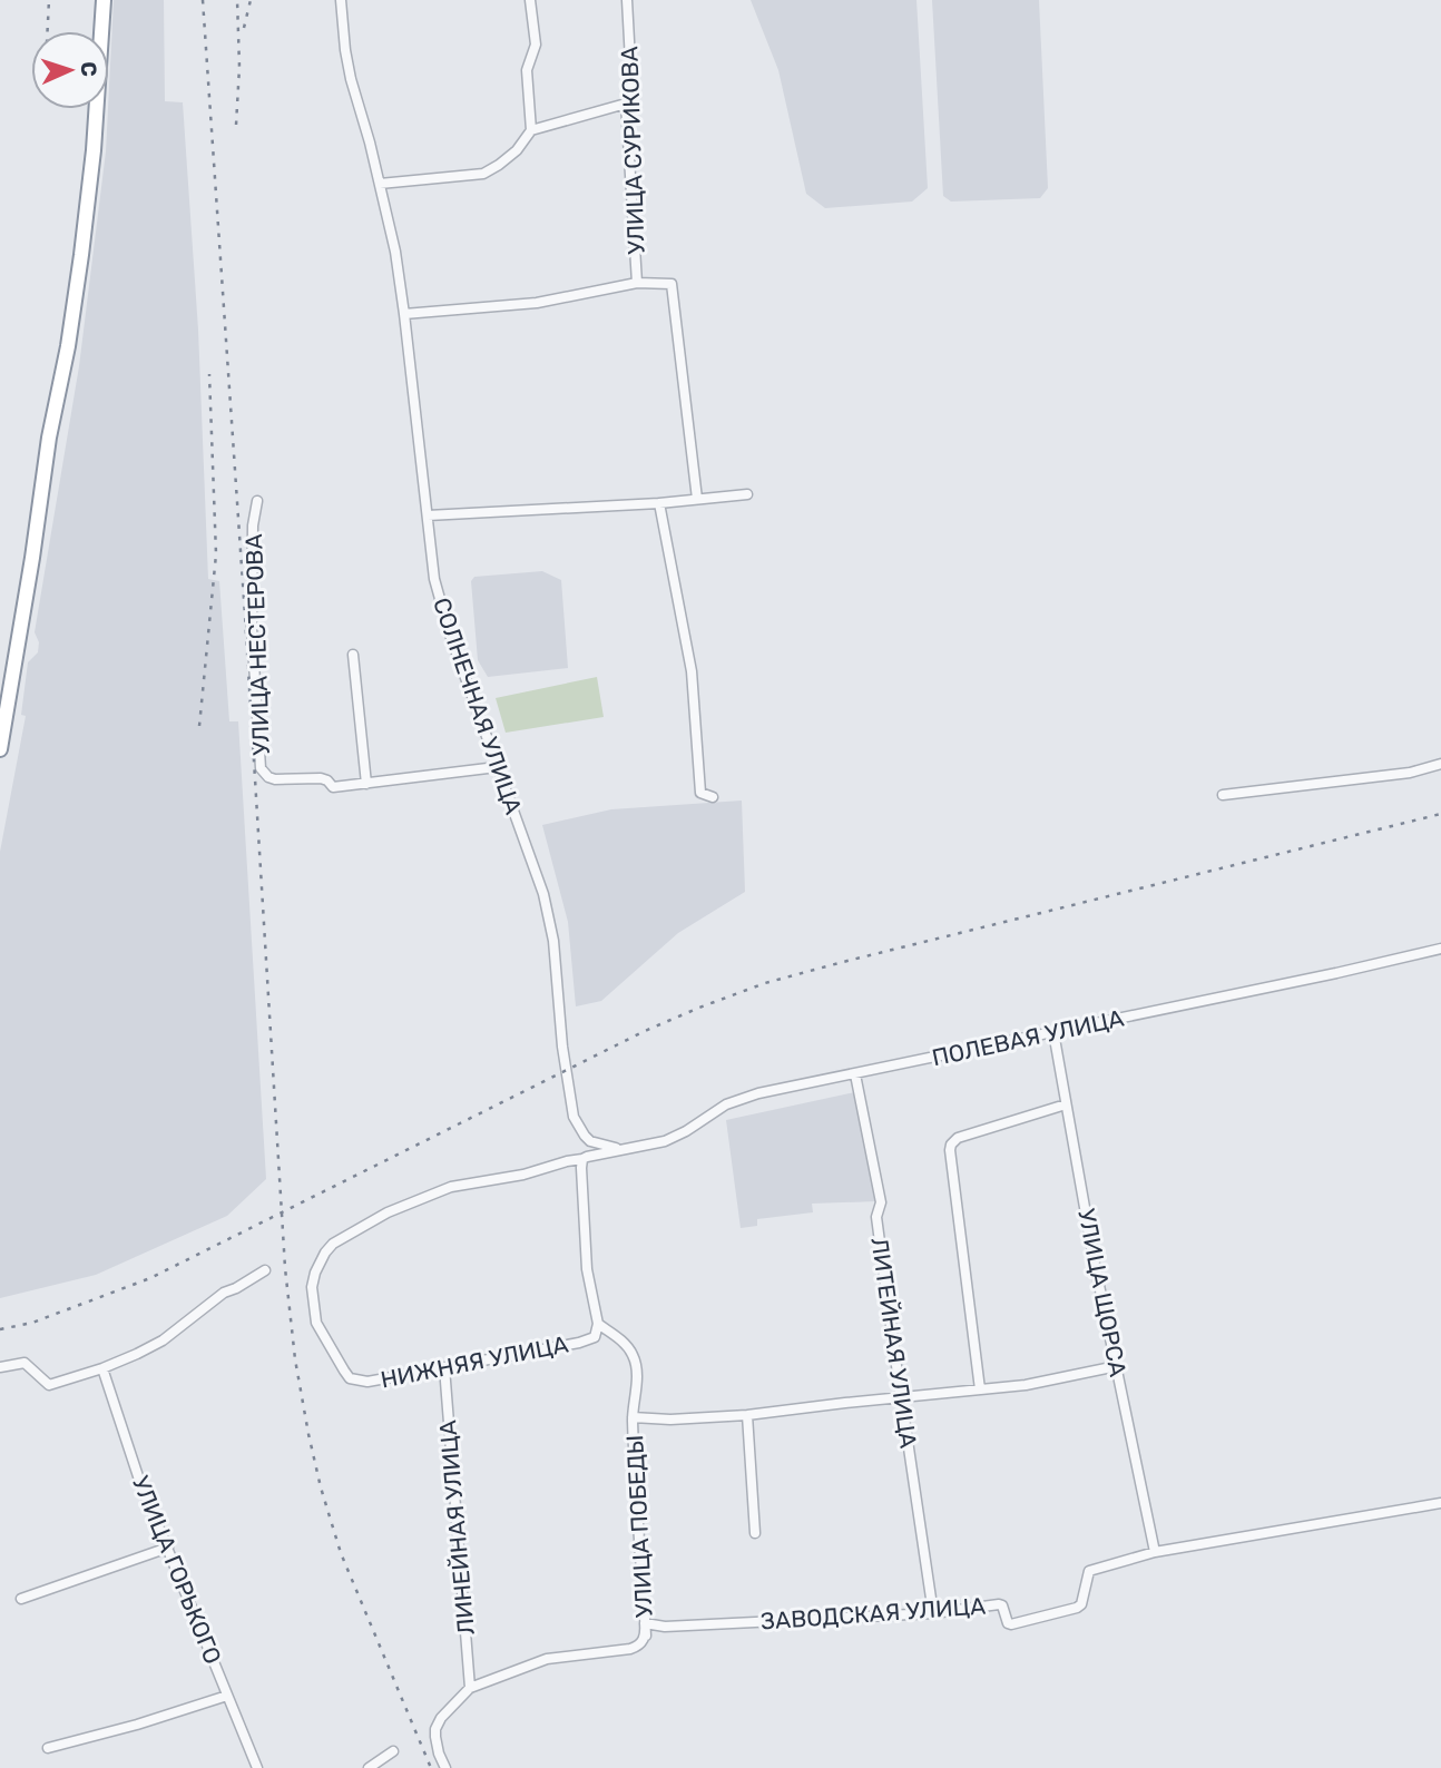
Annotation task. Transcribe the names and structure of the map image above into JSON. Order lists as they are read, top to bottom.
{
  "streets": {
    "street": [
      "УЛИЦА СУРИКОВА",
      "УЛИЦА НЕСТЕРОВА",
      "СОЛНЕЧНАЯ УЛИЦА",
      "ПОЛЕВАЯ УЛИЦА",
      "УЛИЦА ЩОРСА",
      "ЛИТЕЙНАЯ УЛИЦА",
      "НИЖНЯЯ УЛИЦА",
      "УЛИЦА ПОБЕДЫ",
      "ЛИНЕЙНАЯ УЛИЦА",
      "УЛИЦА ГОРЬКОГО",
      "ЗАВОДСКАЯ УЛИЦА"
    ]
  },
  "crossings": [
    ["УЛИЦА НЕСТЕРОВА", "СОЛНЕЧНАЯ УЛИЦА"],
    ["СОЛНЕЧНАЯ УЛИЦА", "ПОЛЕВАЯ УЛИЦА"],
    ["ПОЛЕВАЯ УЛИЦА", "УЛИЦА ЩОРСА"],
    ["ПОЛЕВАЯ УЛИЦА", "ЛИТЕЙНАЯ УЛИЦА"],
    ["ПОЛЕВАЯ УЛИЦА", "НИЖНЯЯ УЛИЦА"],
    ["УЛИЦА ЩОРСА", "ЗАВОДСКАЯ УЛИЦА"],
    ["ЛИТЕЙНАЯ УЛИЦА", "ЗАВОДСКАЯ УЛИЦА"],
    ["НИЖНЯЯ УЛИЦА", "УЛИЦА ПОБЕДЫ"],
    ["НИЖНЯЯ УЛИЦА", "ЛИНЕЙНАЯ УЛИЦА"],
    ["УЛИЦА ПОБЕДЫ", "ЛИНЕЙНАЯ УЛИЦА"],
    ["УЛИЦА ПОБЕДЫ", "ЗАВОДСКАЯ УЛИЦА"]
  ],
  "north": "right"
}
